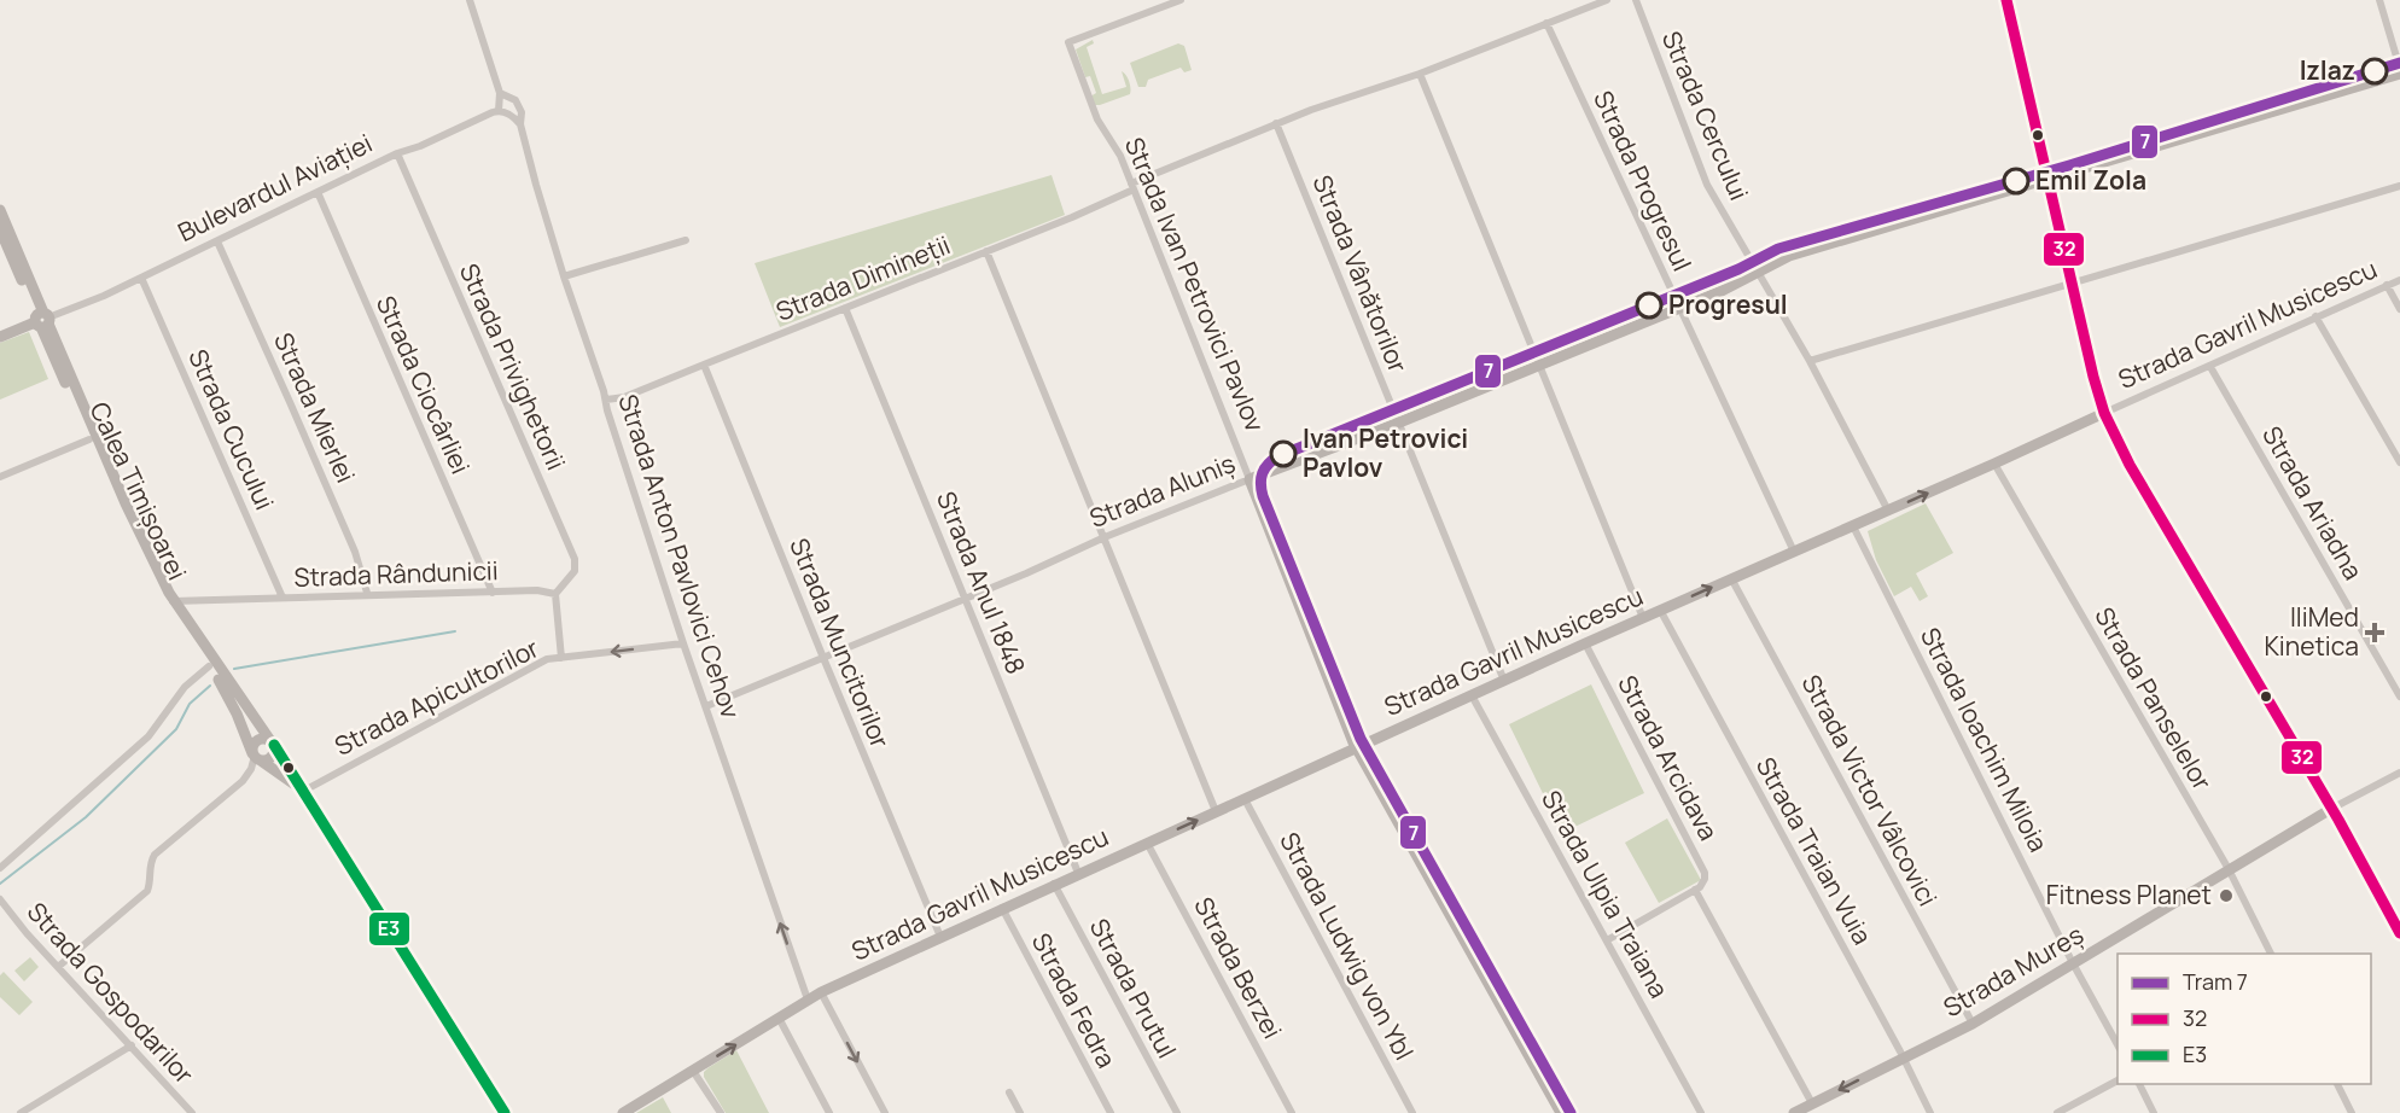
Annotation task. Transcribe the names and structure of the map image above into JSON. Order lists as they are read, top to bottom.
{
  "streets": {
    "street": [
      "Strada Cercului",
      "Strada Progresul",
      "Bulevardul Aviației",
      "Strada Vânătorilor",
      "Strada Dimineții",
      "Strada Ivan Petrovici Pavlov",
      "Strada Gavril Musicescu",
      "Strada Privighetorii",
      "Strada Ciocârliei",
      "Strada Mierlei",
      "Strada Cucului",
      "Calea Timișoarei",
      "Strada Aluniș",
      "Strada Ariadna",
      "Strada Anton Pavlovici Cehov",
      "Strada Rândunicii",
      "Strada Anul 1848",
      "Strada Muncitorilor",
      "Strada Apicultorilor",
      "Strada Panselelor",
      "Strada Ioachim Miloia",
      "Strada Arcidava",
      "Strada Victor Vâlcovici",
      "Strada Traian Vuia",
      "Strada Ulpia Traiana",
      "Strada Ludwig von Ybl",
      "Strada Berzei",
      "Strada Mureș",
      "Strada Prutul",
      "Strada Gospodarilor",
      "Strada Fedra"
    ]
  },
  "crossings": [
    ["Strada Cercului", "Strada Gavril Musicescu"],
    ["Strada Cercului", "Strada Aluniș"],
    ["Strada Progresul", "Strada Dimineții"],
    ["Strada Progresul", "Strada Gavril Musicescu"],
    ["Strada Progresul", "Strada Aluniș"],
    ["Bulevardul Aviației", "Strada Privighetorii"],
    ["Bulevardul Aviației", "Strada Ciocârliei"],
    ["Bulevardul Aviației", "Strada Mierlei"],
    ["Bulevardul Aviației", "Strada Cucului"],
    ["Bulevardul Aviației", "Calea Timișoarei"],
    ["Strada Vânătorilor", "Strada Dimineții"],
    ["Strada Vânătorilor", "Strada Gavril Musicescu"],
    ["Strada Vânătorilor", "Strada Aluniș"],
    ["Strada Dimineții", "Strada Ivan Petrovici Pavlov"],
    ["Strada Dimineții", "Strada Anton Pavlovici Cehov"],
    ["Strada Dimineții", "Strada Anul 1848"],
    ["Strada Dimineții", "Strada Muncitorilor"],
    ["Strada Ivan Petrovici Pavlov", "Strada Gavril Musicescu"],
    ["Strada Ivan Petrovici Pavlov", "Strada Aluniș"],
    ["Strada Gavril Musicescu", "Strada Ariadna"],
    ["Strada Gavril Musicescu", "Strada Anton Pavlovici Cehov"],
    ["Strada Gavril Musicescu", "Strada Anul 1848"],
    ["Strada Gavril Musicescu", "Strada Muncitorilor"],
    ["Strada Gavril Musicescu", "Strada Panselelor"],
    ["Strada Gavril Musicescu", "Strada Ioachim Miloia"],
    ["Strada Gavril Musicescu", "Strada Arcidava"],
    ["Strada Gavril Musicescu", "Strada Victor Vâlcovici"],
    ["Strada Gavril Musicescu", "Strada Traian Vuia"],
    ["Strada Gavril Musicescu", "Strada Ulpia Traiana"],
    ["Strada Gavril Musicescu", "Strada Ludwig von Ybl"],
    ["Strada Gavril Musicescu", "Strada Berzei"],
    ["Strada Gavril Musicescu", "Strada Prutul"],
    ["Strada Gavril Musicescu", "Strada Fedra"],
    ["Strada Privighetorii", "Strada Rândunicii"],
    ["Strada Ciocârliei", "Strada Rândunicii"],
    ["Strada Mierlei", "Strada Rândunicii"],
    ["Strada Cucului", "Strada Rândunicii"],
    ["Calea Timișoarei", "Strada Rândunicii"],
    ["Strada Aluniș", "Strada Anton Pavlovici Cehov"],
    ["Strada Aluniș", "Strada Anul 1848"],
    ["Strada Aluniș", "Strada Muncitorilor"],
    ["Strada Anton Pavlovici Cehov", "Strada Apicultorilor"],
    ["Strada Panselelor", "Strada Mureș"],
    ["Strada Ioachim Miloia", "Strada Mureș"],
    ["Strada Victor Vâlcovici", "Strada Mureș"],
    ["Strada Traian Vuia", "Strada Mureș"]
  ],
  "places": {
    "other": [
      "Izlaz",
      "Emil Zola",
      "Progresul",
      "Ivan Petrovici Pavlov",
      "Fitness Planet"
    ],
    "health": ["IliMed Kinetica"]
  },
  "lines": ["transit line 32", "tram line 7", "transit line E3"],
  "legend": ["Tram 7", "32", "E3"]
}
